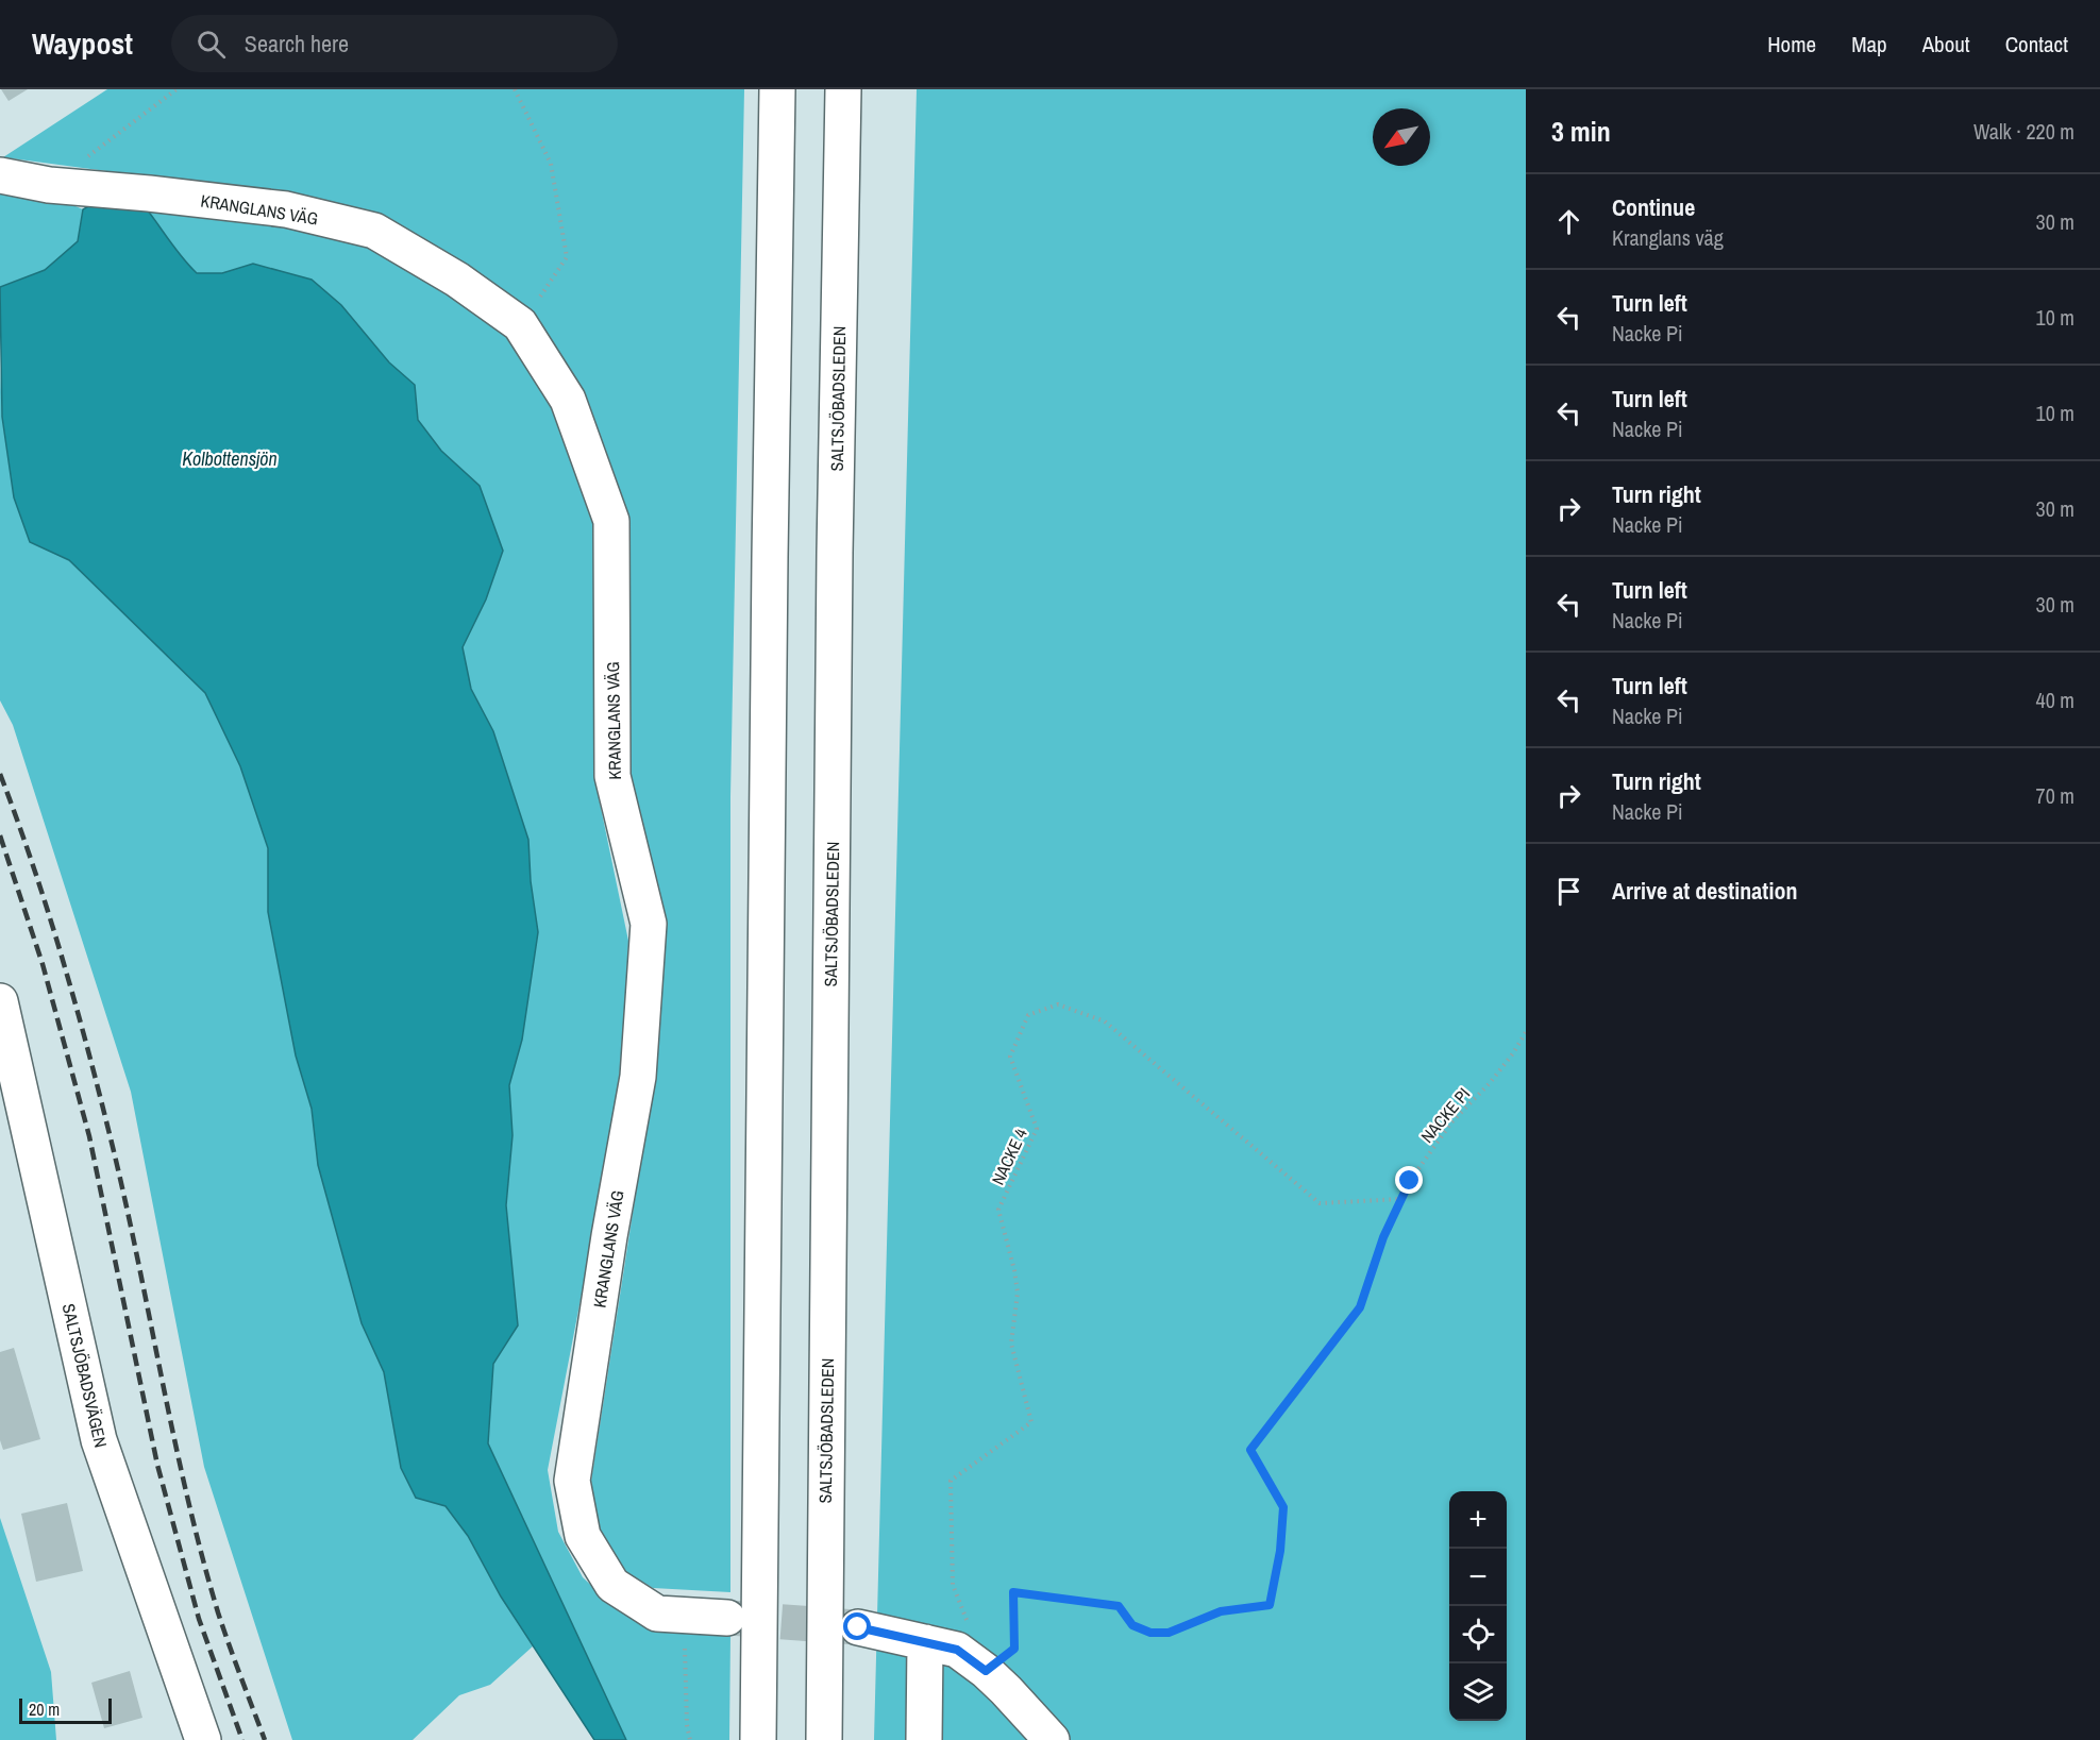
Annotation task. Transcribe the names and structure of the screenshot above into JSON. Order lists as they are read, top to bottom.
{
  "streets": {
    "main road": ["KRANGLANS VÄG", "SALTSJÖBADSLEDEN", "SALTSJÖBADSVÄGEN"],
    "path": ["NACKE PI", "NACKE 4"]
  },
  "crossings": [
    ["NACKE PI", "NACKE 4"]
  ],
  "water": ["Kolbottensjön"],
  "scale_bar": "20 m",
  "north": "bottom left",
  "page": {
    "header": "Waypost",
    "search": "Search here",
    "nav": [
      "Home",
      "Map",
      "About",
      "Contact"
    ],
    "heading": ["3 min", "Walk · 220 m"],
    "list": [
      ["Continue", "Kranglans väg", "30 m"],
      ["Turn left", "Nacke Pi", "10 m"],
      ["Turn left", "Nacke Pi", "10 m"],
      ["Turn right", "Nacke Pi", "30 m"],
      ["Turn left", "Nacke Pi", "30 m"],
      ["Turn left", "Nacke Pi", "40 m"],
      ["Turn right", "Nacke Pi", "70 m"],
      "Arrive at destination"
    ],
    "map_buttons": ["+", "−"],
    "scale": "20 m"
  }
}
